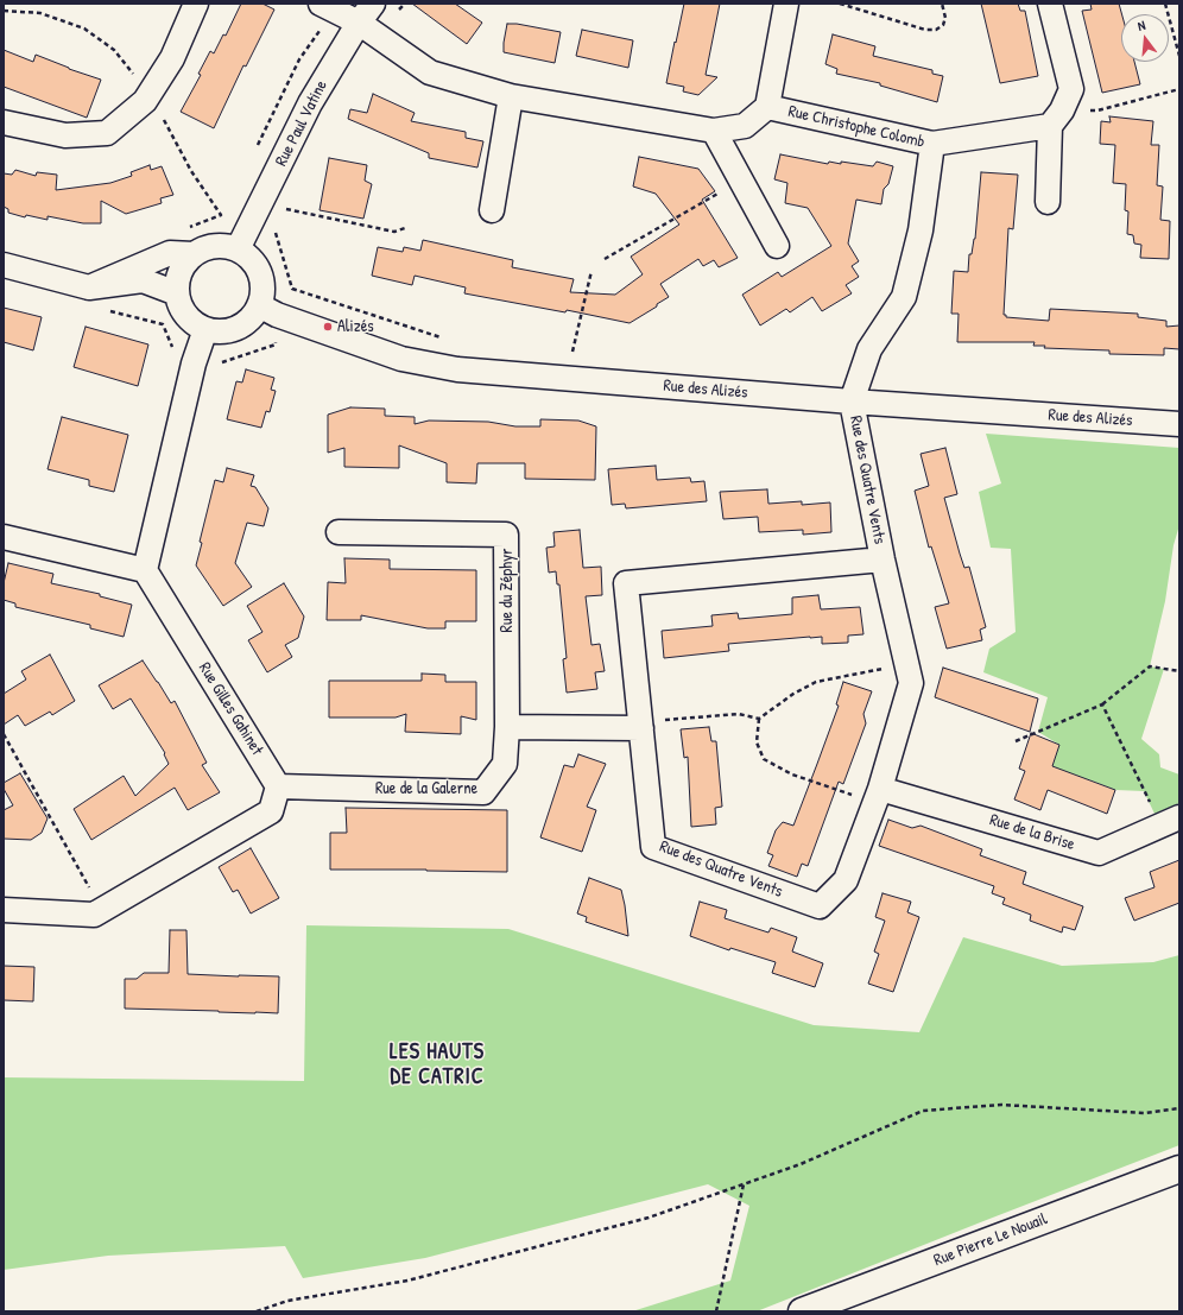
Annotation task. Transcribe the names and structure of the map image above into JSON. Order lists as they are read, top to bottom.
{
  "streets": {
    "street": [
      "Rue Paul Vatine",
      "Rue Christophe Colomb",
      "Rue des Alizés",
      "Rue des Quatre Vents",
      "Rue du Zéphyr",
      "Rue Gilles Gahinet",
      "Rue de la Galerne",
      "Rue de la Brise",
      "Rue Pierre Le Nouail"
    ]
  },
  "crossings": [
    ["Rue Paul Vatine", "Rue Christophe Colomb"],
    ["Rue Paul Vatine", "Rue des Alizés"],
    ["Rue Christophe Colomb", "Rue des Alizés"],
    ["Rue Christophe Colomb", "Rue des Quatre Vents"],
    ["Rue des Alizés", "Rue des Quatre Vents"],
    ["Rue des Quatre Vents", "Rue de la Brise"],
    ["Rue du Zéphyr", "Rue de la Galerne"],
    ["Rue Gilles Gahinet", "Rue de la Galerne"]
  ],
  "districts": ["LES HAUTS DE CATRIC"],
  "places": ["Alizés"],
  "north": "top"
}
